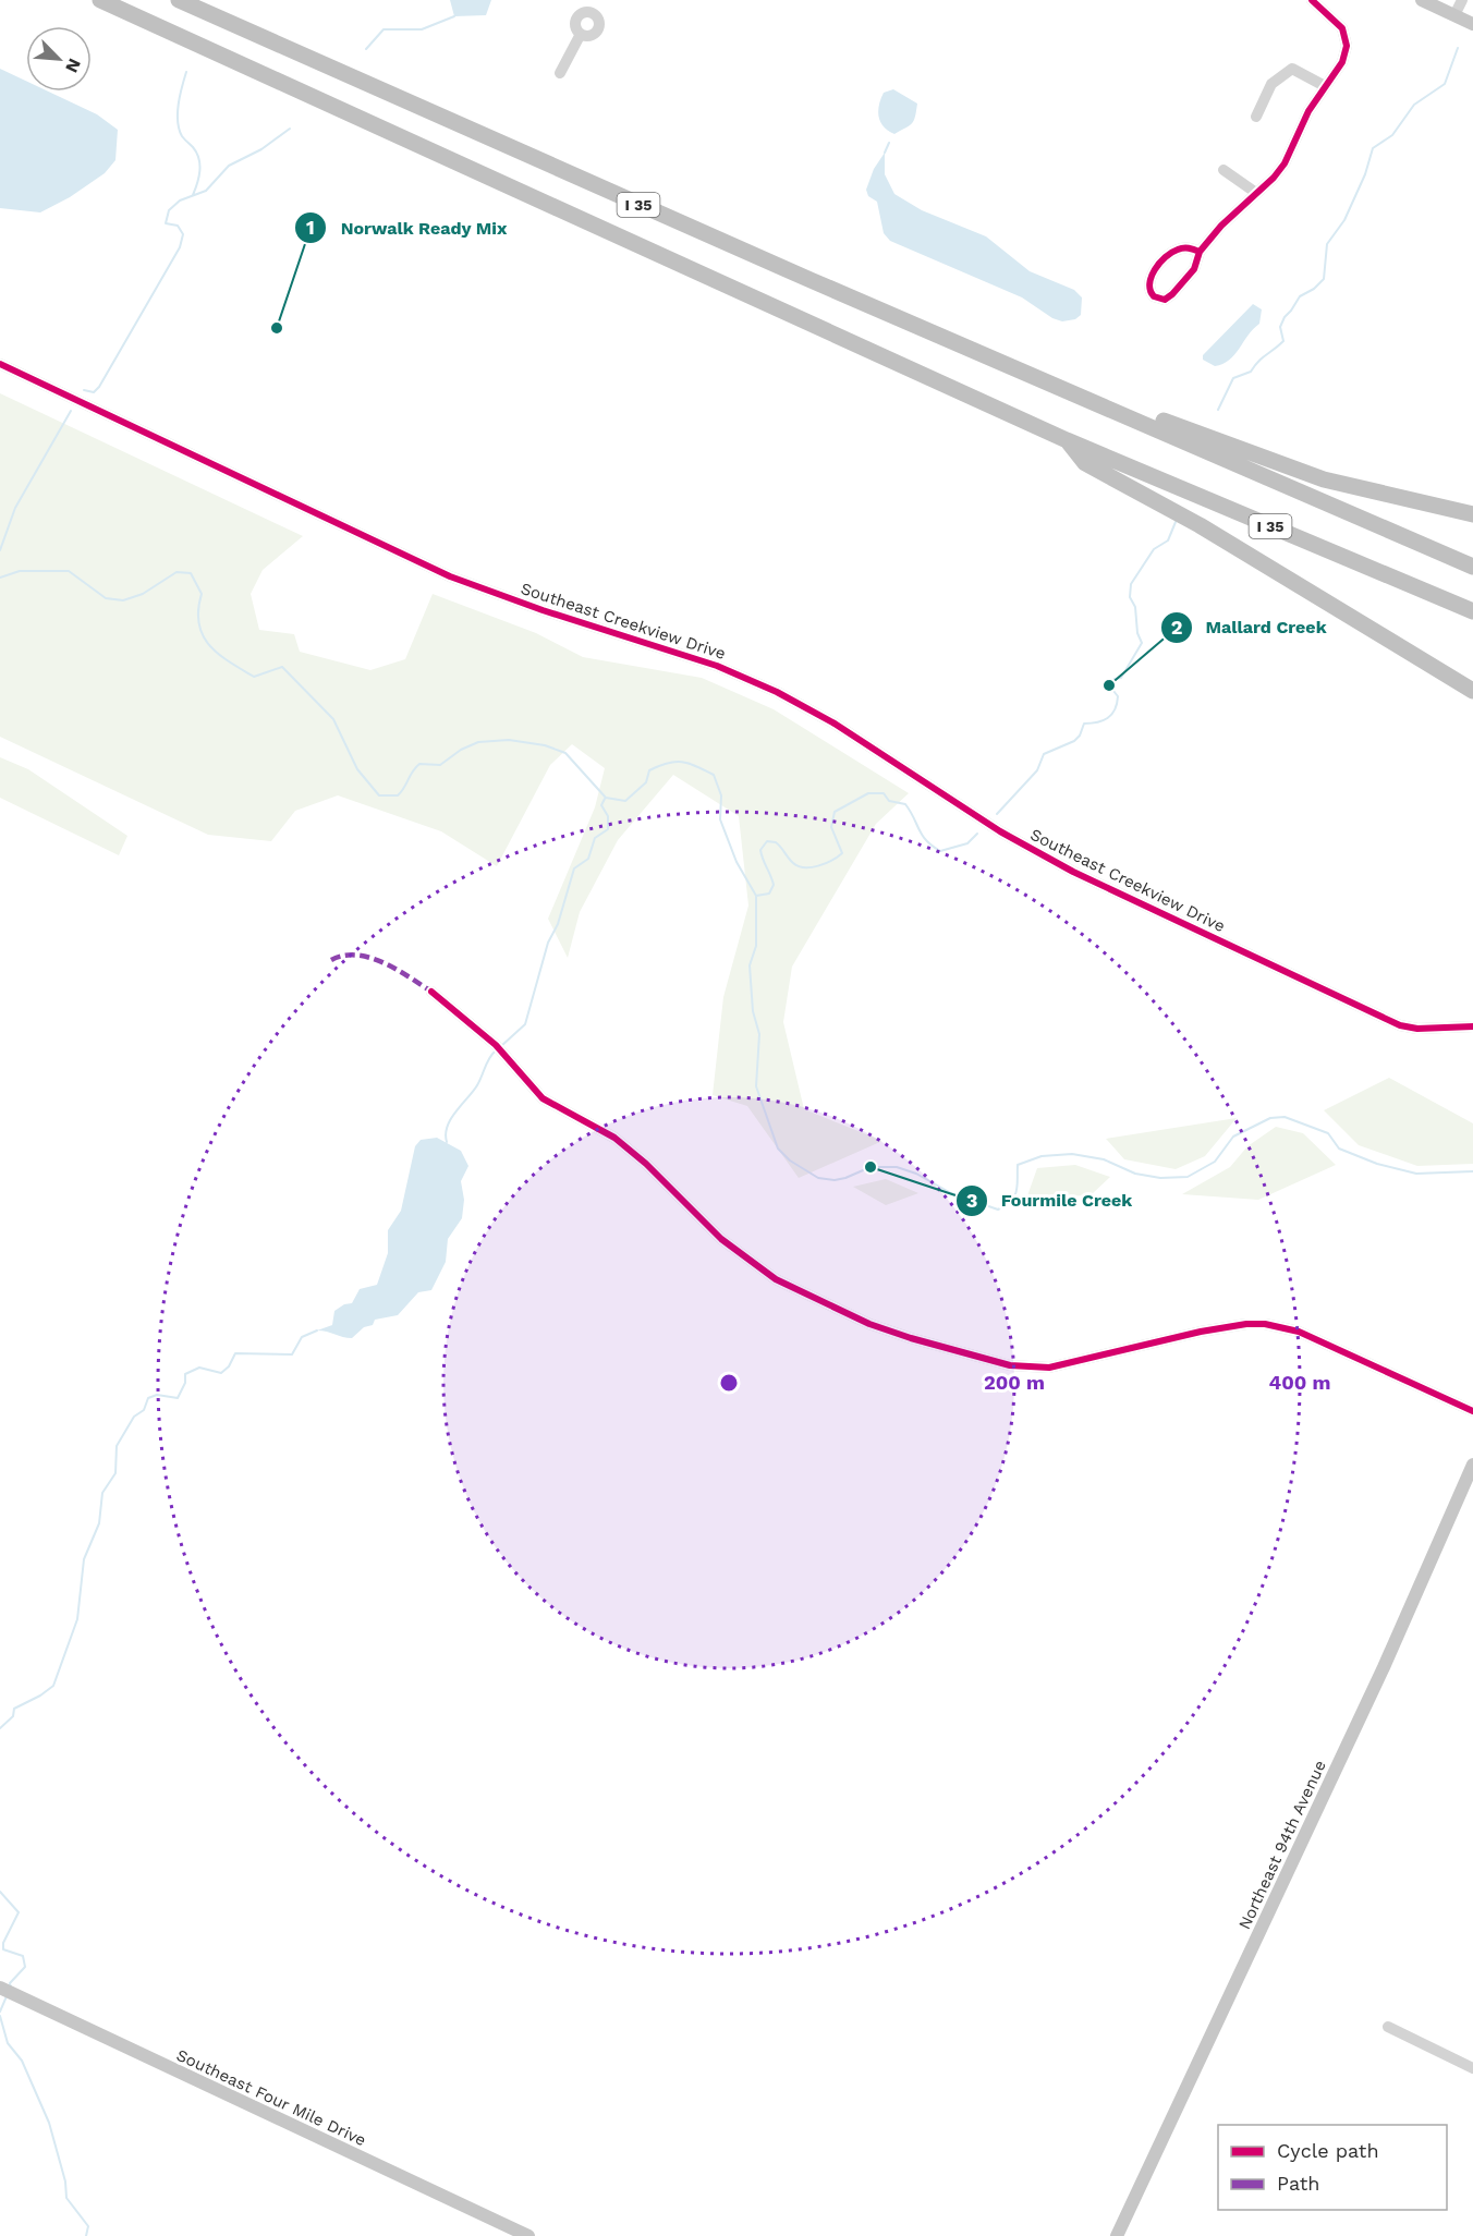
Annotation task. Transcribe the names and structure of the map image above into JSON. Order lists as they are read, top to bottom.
{
  "streets": {
    "highway": ["I 35"],
    "main road": ["Northeast 94th Avenue", "Southeast Four Mile Drive"],
    "street": ["Southeast Creekview Drive"]
  },
  "places": ["Norwalk Ready Mix", "Mallard Creek", "Fourmile Creek"],
  "legend": ["Cycle path", "Path"],
  "north": "bottom right",
  "rings": ["200 m", "400 m"]
}
